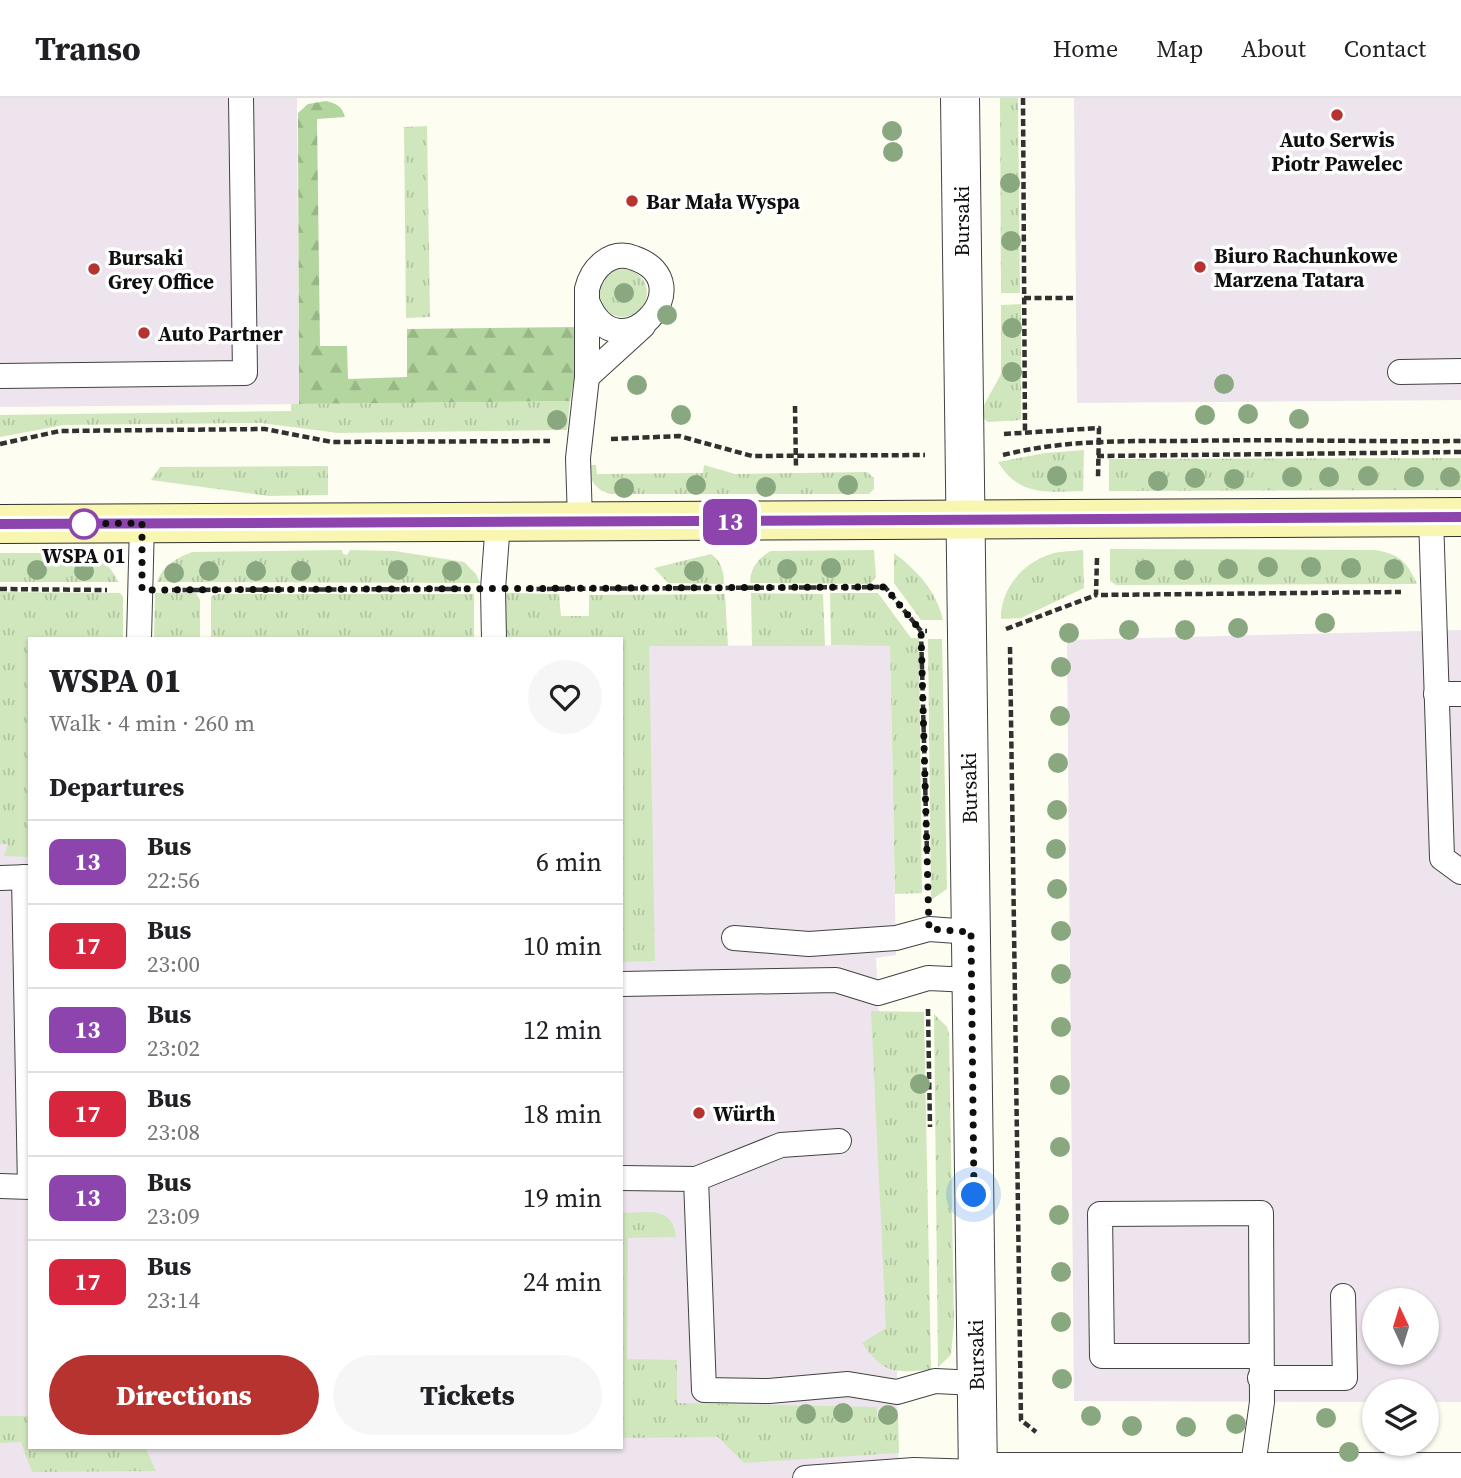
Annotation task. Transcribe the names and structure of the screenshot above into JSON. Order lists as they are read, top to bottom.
{
  "streets": {
    "street": ["Bursaki"]
  },
  "places": [
    "Auto Serwis Piotr Pawelec",
    "Bar Mała Wyspa",
    "Biuro Rachunkowe Marzena Tatara",
    "Bursaki Grey Office",
    "Auto Partner",
    "WSPA 01",
    "Würth"
  ],
  "lines": ["bus line 13"],
  "north": "top",
  "page": {
    "header": "Transo",
    "nav": [
      "Home",
      "Map",
      "About",
      "Contact"
    ],
    "on_map": "13",
    "heading": [
      ["WSPA 01", "Walk · 4 min · 260 m"],
      "Departures"
    ],
    "list": [
      {
        "mark": "13",
        "name": "Bus",
        "note": "22:56",
        "value": "6 min"
      },
      {
        "mark": "17",
        "name": "Bus",
        "note": "23:00",
        "value": "10 min"
      },
      {
        "mark": "13",
        "name": "Bus",
        "note": "23:02",
        "value": "12 min"
      },
      {
        "mark": "17",
        "name": "Bus",
        "note": "23:08",
        "value": "18 min"
      },
      {
        "mark": "13",
        "name": "Bus",
        "note": "23:09",
        "value": "19 min"
      },
      {
        "mark": "17",
        "name": "Bus",
        "note": "23:14",
        "value": "24 min"
      }
    ],
    "buttons": ["Directions", "Tickets"]
  }
}
